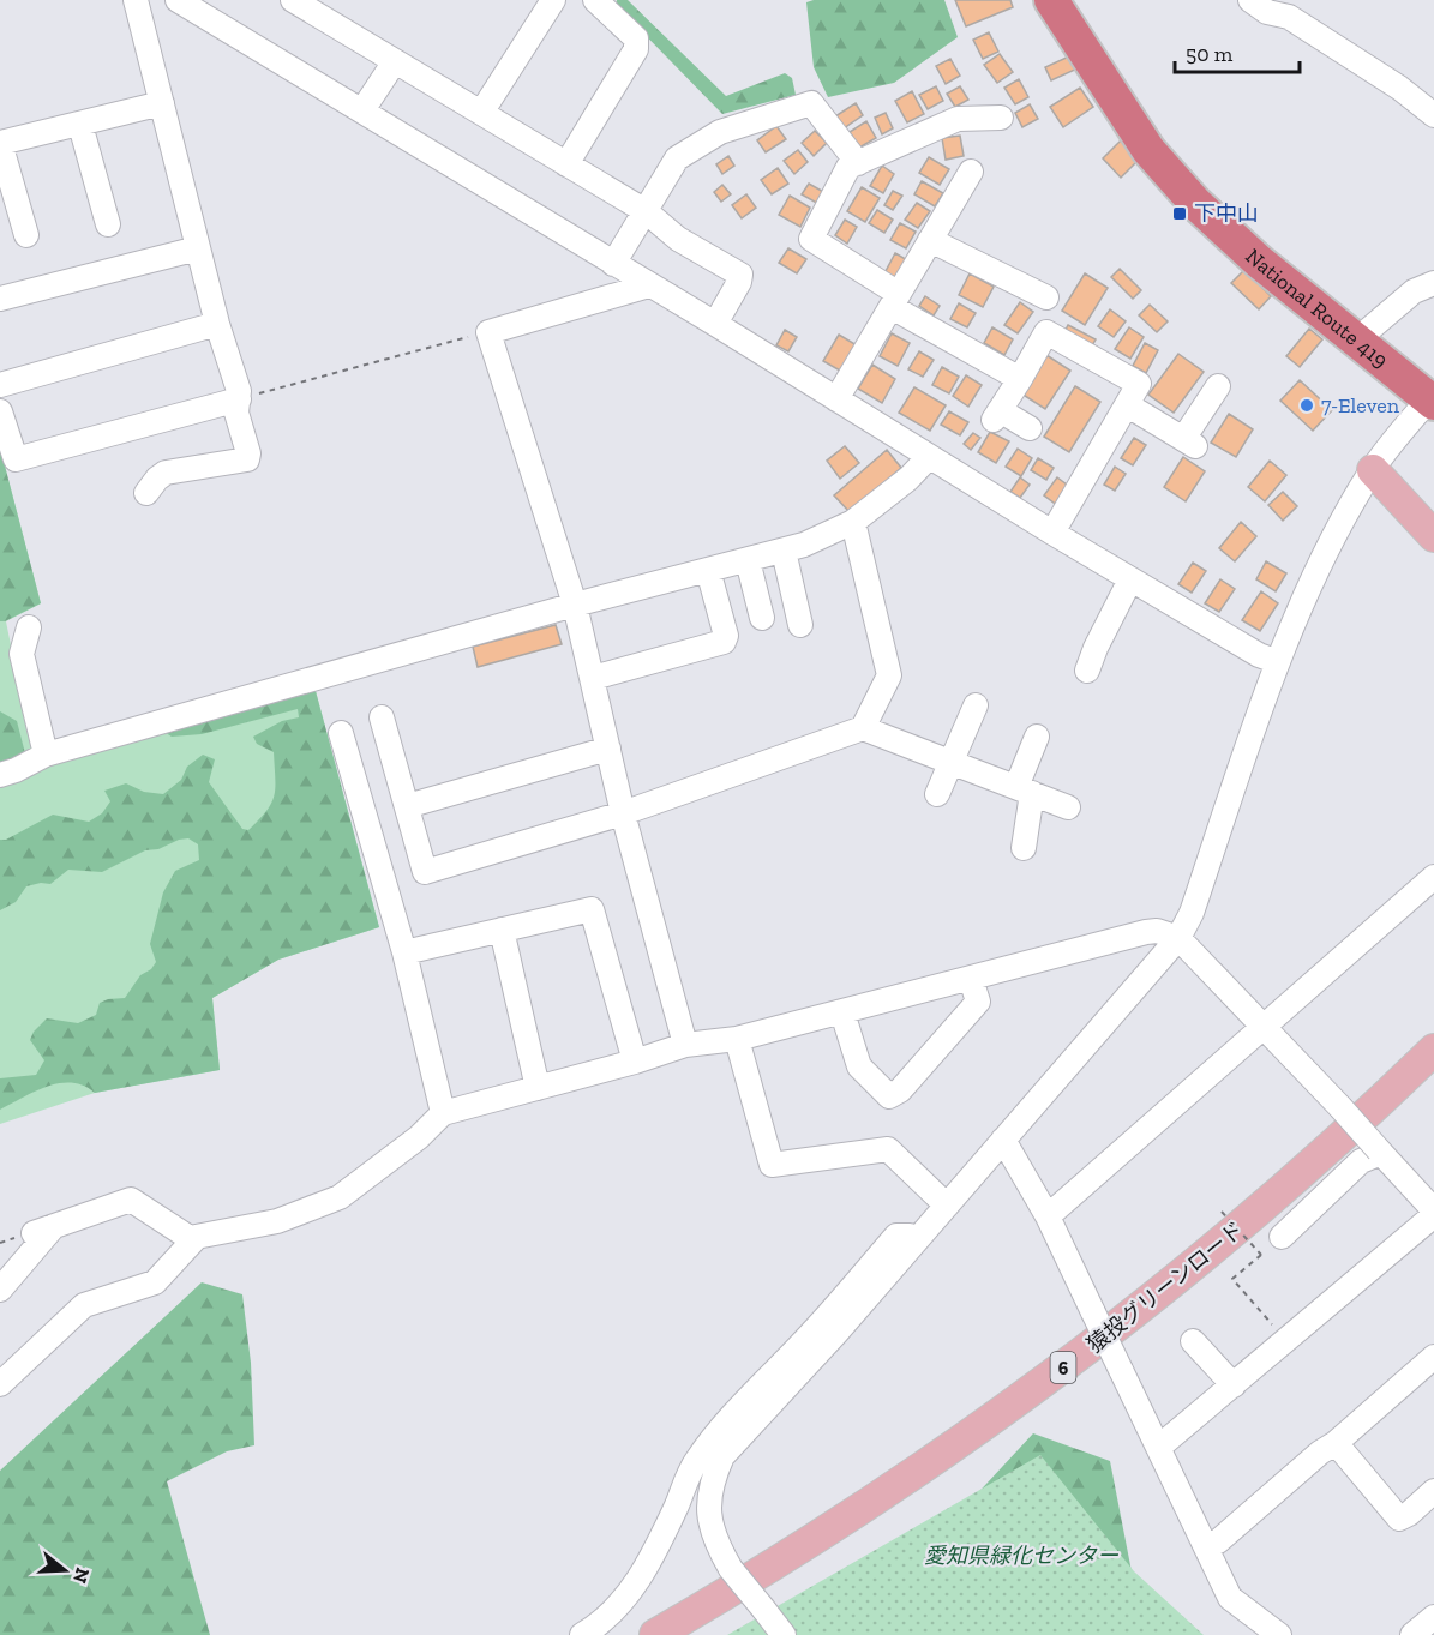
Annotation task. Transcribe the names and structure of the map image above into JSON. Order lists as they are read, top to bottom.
{
  "streets": {
    "highway": ["National Route 419"],
    "main road": ["猿投グリーンロード", "6"]
  },
  "parks": ["愛知県緑化センター"],
  "places": {
    "transit": ["下中山"],
    "other": ["7-Eleven"]
  },
  "scale_bar": "50 m",
  "north": "right"
}
